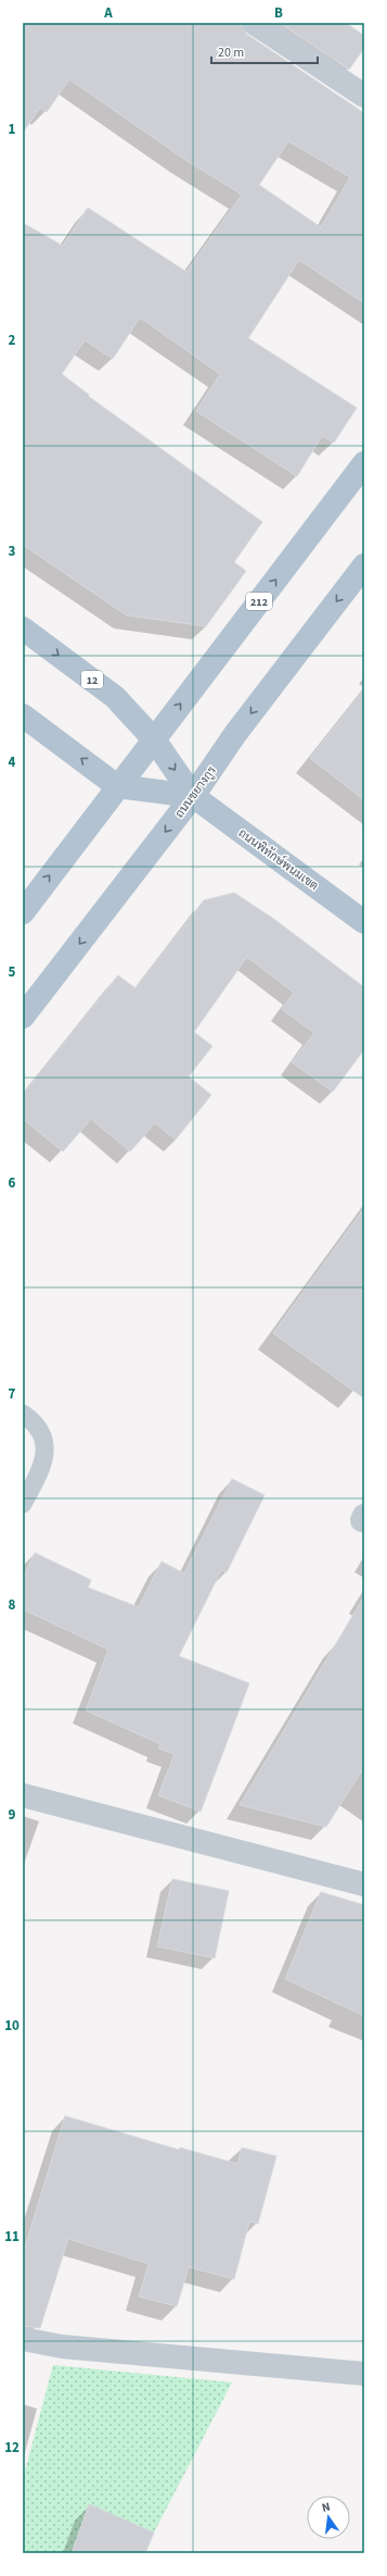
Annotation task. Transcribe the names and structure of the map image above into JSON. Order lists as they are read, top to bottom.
{
  "streets": {
    "main road": [
      "212",
      "12",
      "ถนนชยางกูร",
      "ถนนพิทักษ์พนมเขต"
    ]
  },
  "crossings": [
    ["212", "12"],
    ["ถนนชยางกูร", "ถนนพิทักษ์พนมเขต"]
  ],
  "scale_bar": "20 m",
  "north": "top",
  "grid": {
    "columns": ["A", "B"],
    "rows": [
      "1",
      "2",
      "3",
      "4",
      "5",
      "6",
      "7",
      "8",
      "9",
      "10",
      "11",
      "12"
    ]
  }
}
